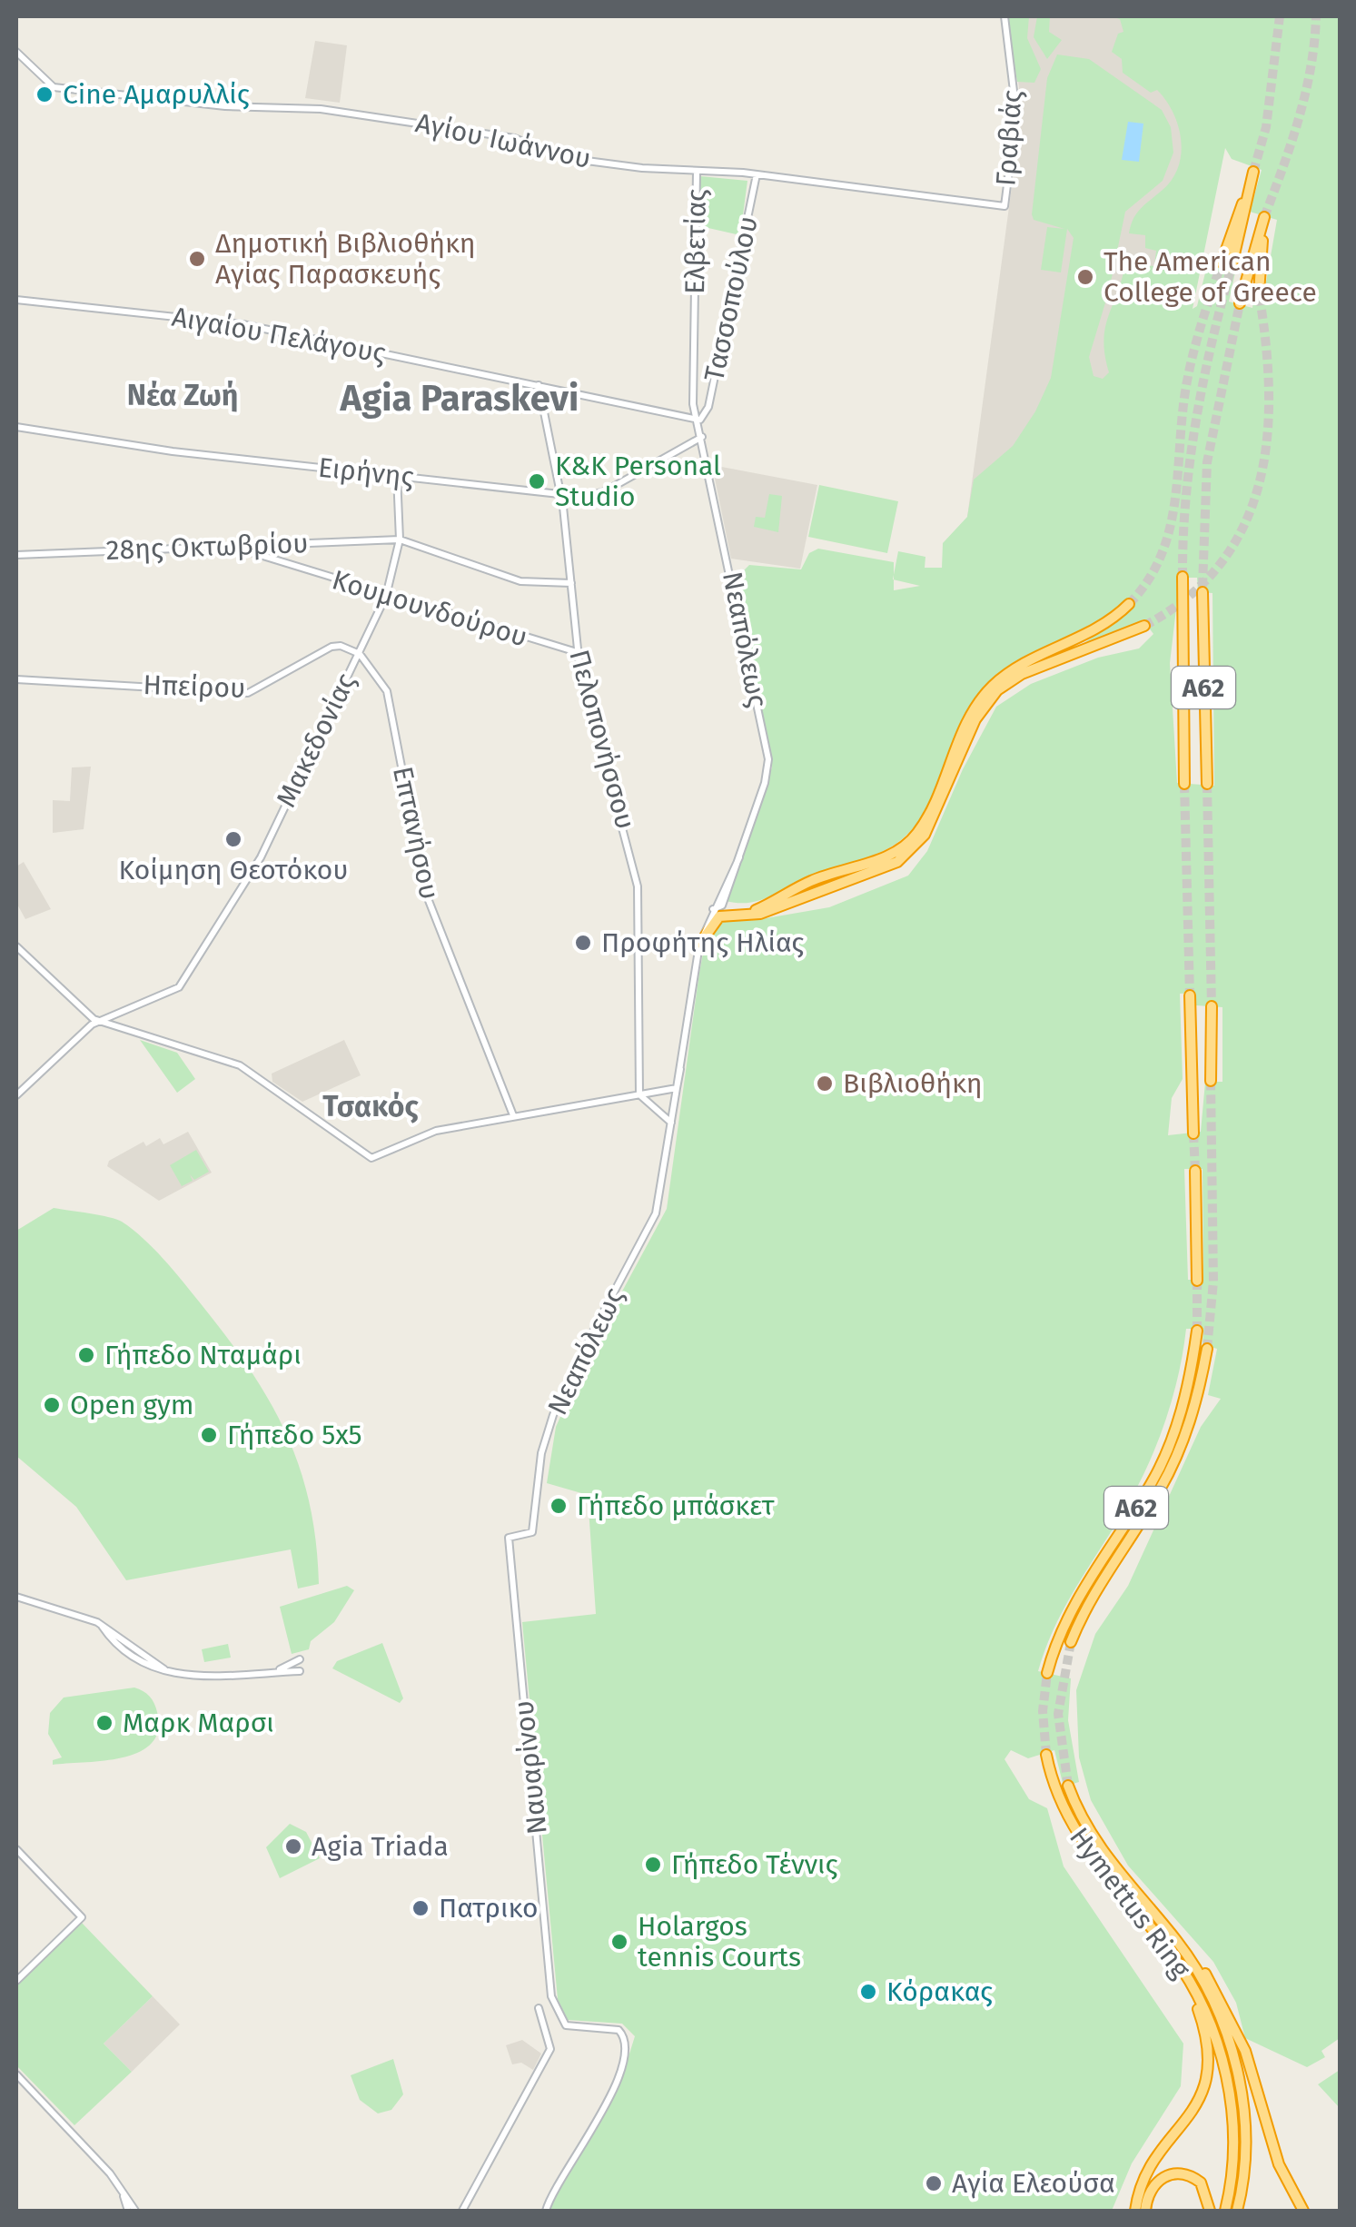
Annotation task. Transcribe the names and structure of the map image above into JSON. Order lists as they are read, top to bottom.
{
  "streets": {
    "highway": ["Α62", "Hymettus Ring"],
    "street": [
      "Γραβιάς",
      "Αγίου Ιωάννου",
      "Ελβετίας",
      "Τασσοπούλου",
      "Αιγαίου Πελάγους",
      "Ειρήνης",
      "28ης Οκτωβρίου",
      "Κουμουνδούρου",
      "Νεαπόλεως",
      "Ηπείρου",
      "Πελοπονήσσου",
      "Μακεδονίας",
      "Επτανήσου",
      "Ναυαρίνου"
    ]
  },
  "crossings": [
    ["Γραβιάς", "Αγίου Ιωάννου"],
    ["Αγίου Ιωάννου", "Ελβετίας"],
    ["Αγίου Ιωάννου", "Τασσοπούλου"],
    ["Ελβετίας", "Τασσοπούλου"],
    ["Ελβετίας", "Αιγαίου Πελάγους"],
    ["Ελβετίας", "Νεαπόλεως"],
    ["Τασσοπούλου", "Αιγαίου Πελάγους"],
    ["Τασσοπούλου", "Νεαπόλεως"],
    ["Αιγαίου Πελάγους", "Νεαπόλεως"],
    ["Αιγαίου Πελάγους", "Πελοπονήσσου"],
    ["Ειρήνης", "Νεαπόλεως"],
    ["Ειρήνης", "Πελοπονήσσου"],
    ["Ειρήνης", "Μακεδονίας"],
    ["28ης Οκτωβρίου", "Κουμουνδούρου"],
    ["28ης Οκτωβρίου", "Μακεδονίας"],
    ["Κουμουνδούρου", "Πελοπονήσσου"],
    ["Κουμουνδούρου", "Μακεδονίας"],
    ["Νεαπόλεως", "Ναυαρίνου"],
    ["Ηπείρου", "Μακεδονίας"],
    ["Ηπείρου", "Επτανήσου"],
    ["Μακεδονίας", "Επτανήσου"]
  ],
  "districts": ["Νέα Ζωή", "Agia Paraskevi", "Τσακός"],
  "places": [
    "Cine Αμαρυλλίς",
    "Δημοτική Βιβλιοθήκη Αγίας Παρασκευής",
    "The American College of Greece",
    "K&K Personal Studio",
    "Κοίμηση Θεοτόκου",
    "Προφήτης Ηλίας",
    "Βιβλιοθήκη",
    "Γήπεδο Νταμάρι",
    "Open gym",
    "Γήπεδο 5x5",
    "Γήπεδο μπάσκετ",
    "Μαρκ Μαρσι",
    "Agia Triada",
    "Γήπεδο Τέννις",
    "Πατρικο",
    "Holargos tennis Courts",
    "Κόρακας",
    "Αγία Ελεούσα"
  ]
}
